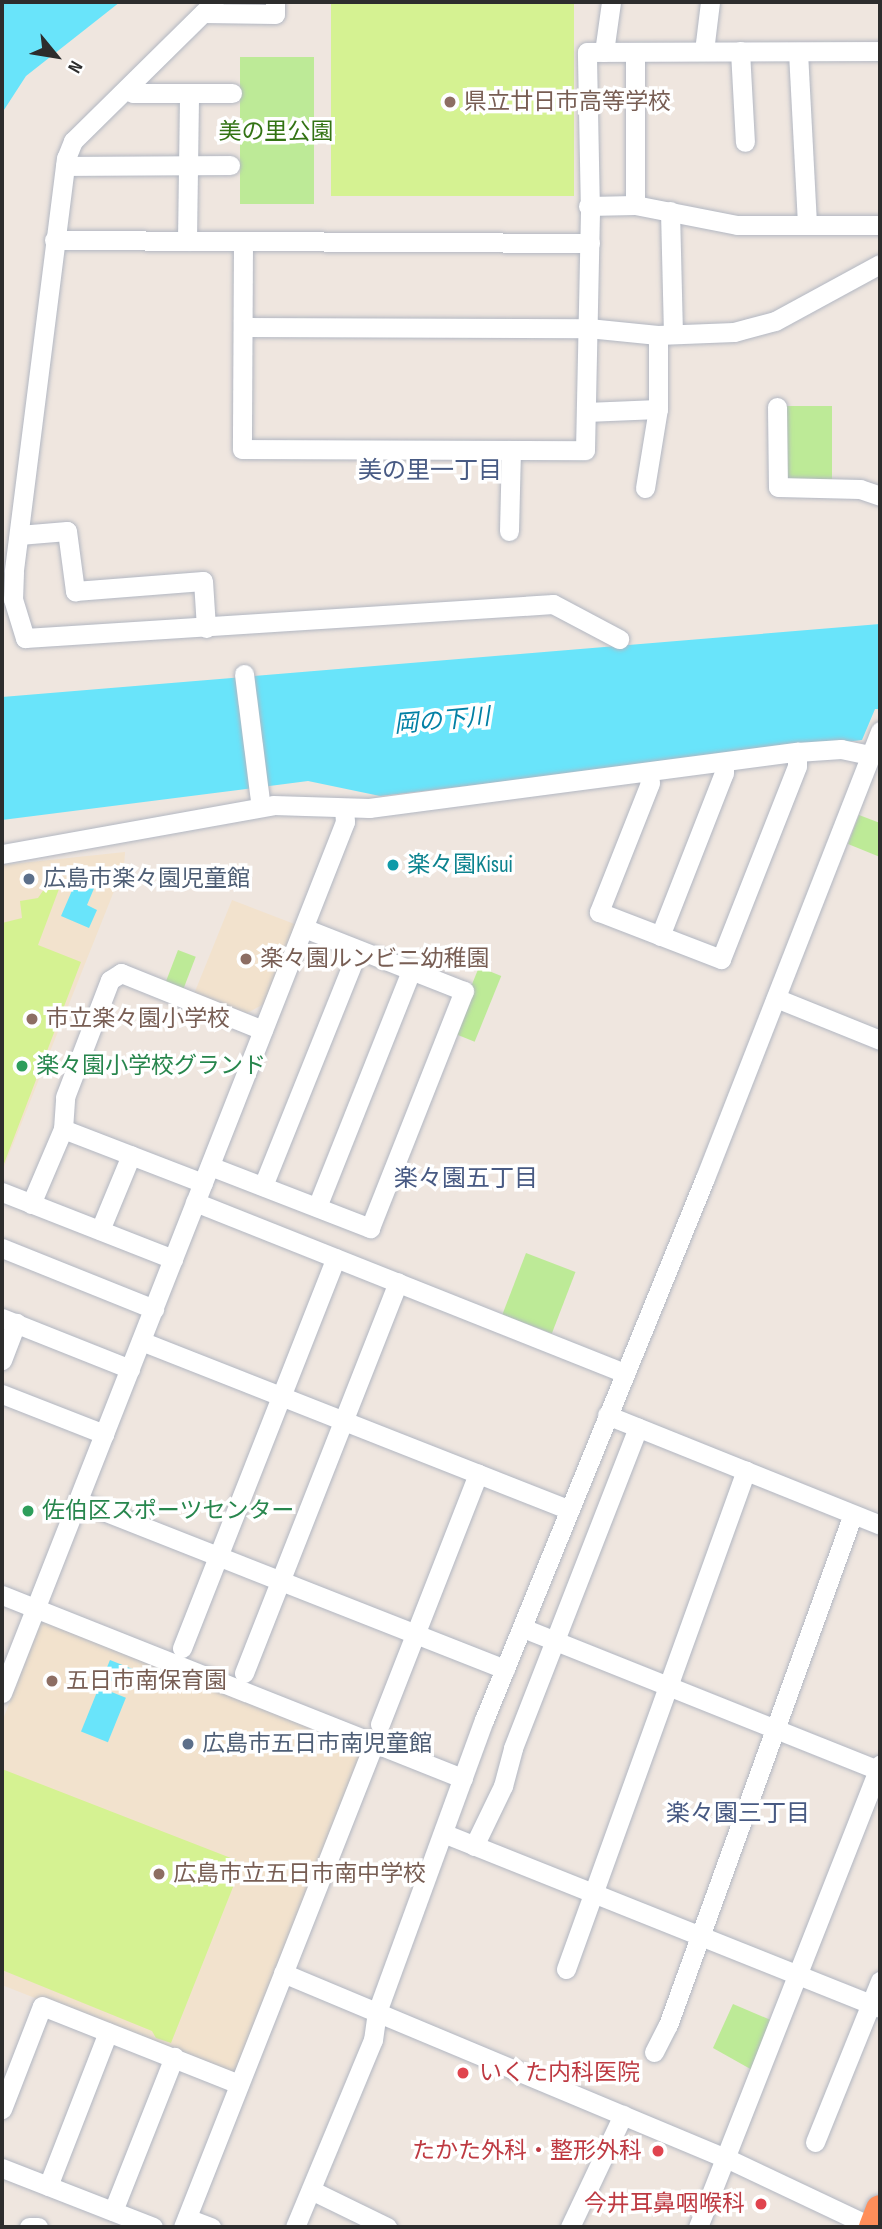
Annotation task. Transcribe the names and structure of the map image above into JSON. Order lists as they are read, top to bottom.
{
  "districts": ["美の里一丁目", "楽々園五丁目", "楽々園三丁目"],
  "water": ["岡の下川"],
  "parks": ["美の里公園"],
  "places": [
    "県立廿日市高等学校",
    "楽々園Kisui",
    "広島市楽々園児童館",
    "楽々園ルンビニ幼稚園",
    "市立楽々園小学校",
    "楽々園小学校グランド",
    "佐伯区スポーツセンター",
    "五日市南保育園",
    "広島市五日市南児童館",
    "広島市立五日市南中学校",
    "いくた内科医院",
    "たかた外科・整形外科",
    "今井耳鼻咽喉科"
  ],
  "north": "bottom right"
}
